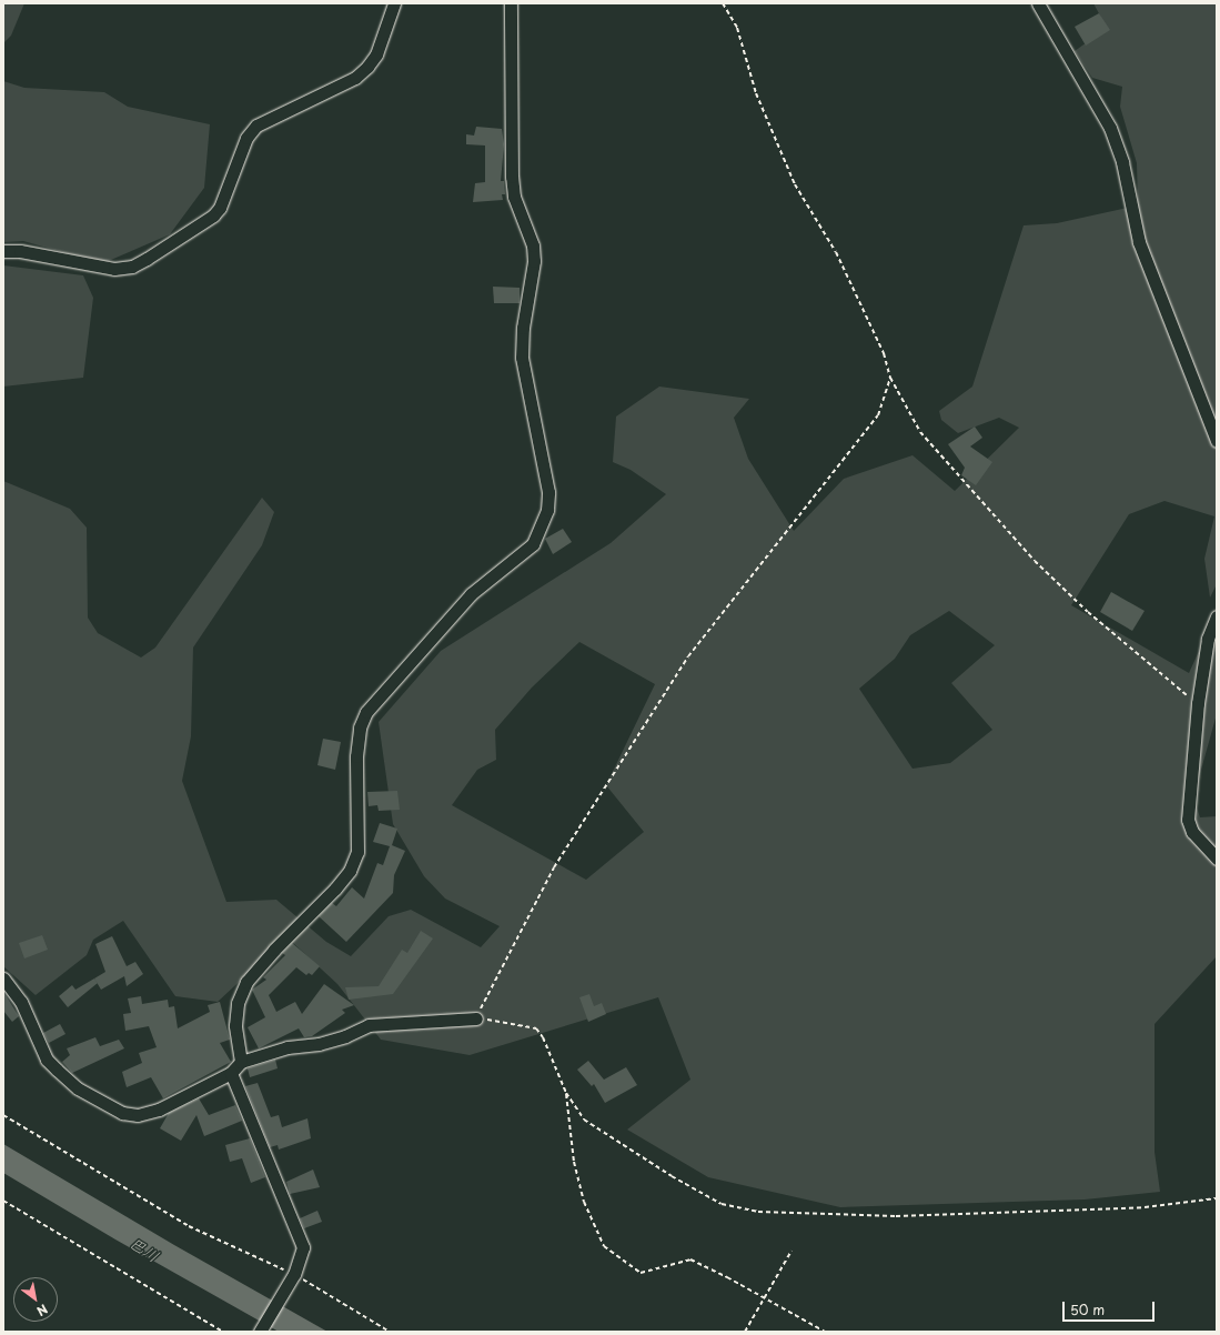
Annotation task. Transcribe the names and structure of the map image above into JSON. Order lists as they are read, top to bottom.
{
  "water": ["巴川"],
  "scale_bar": "50 m",
  "north": "bottom right"
}
